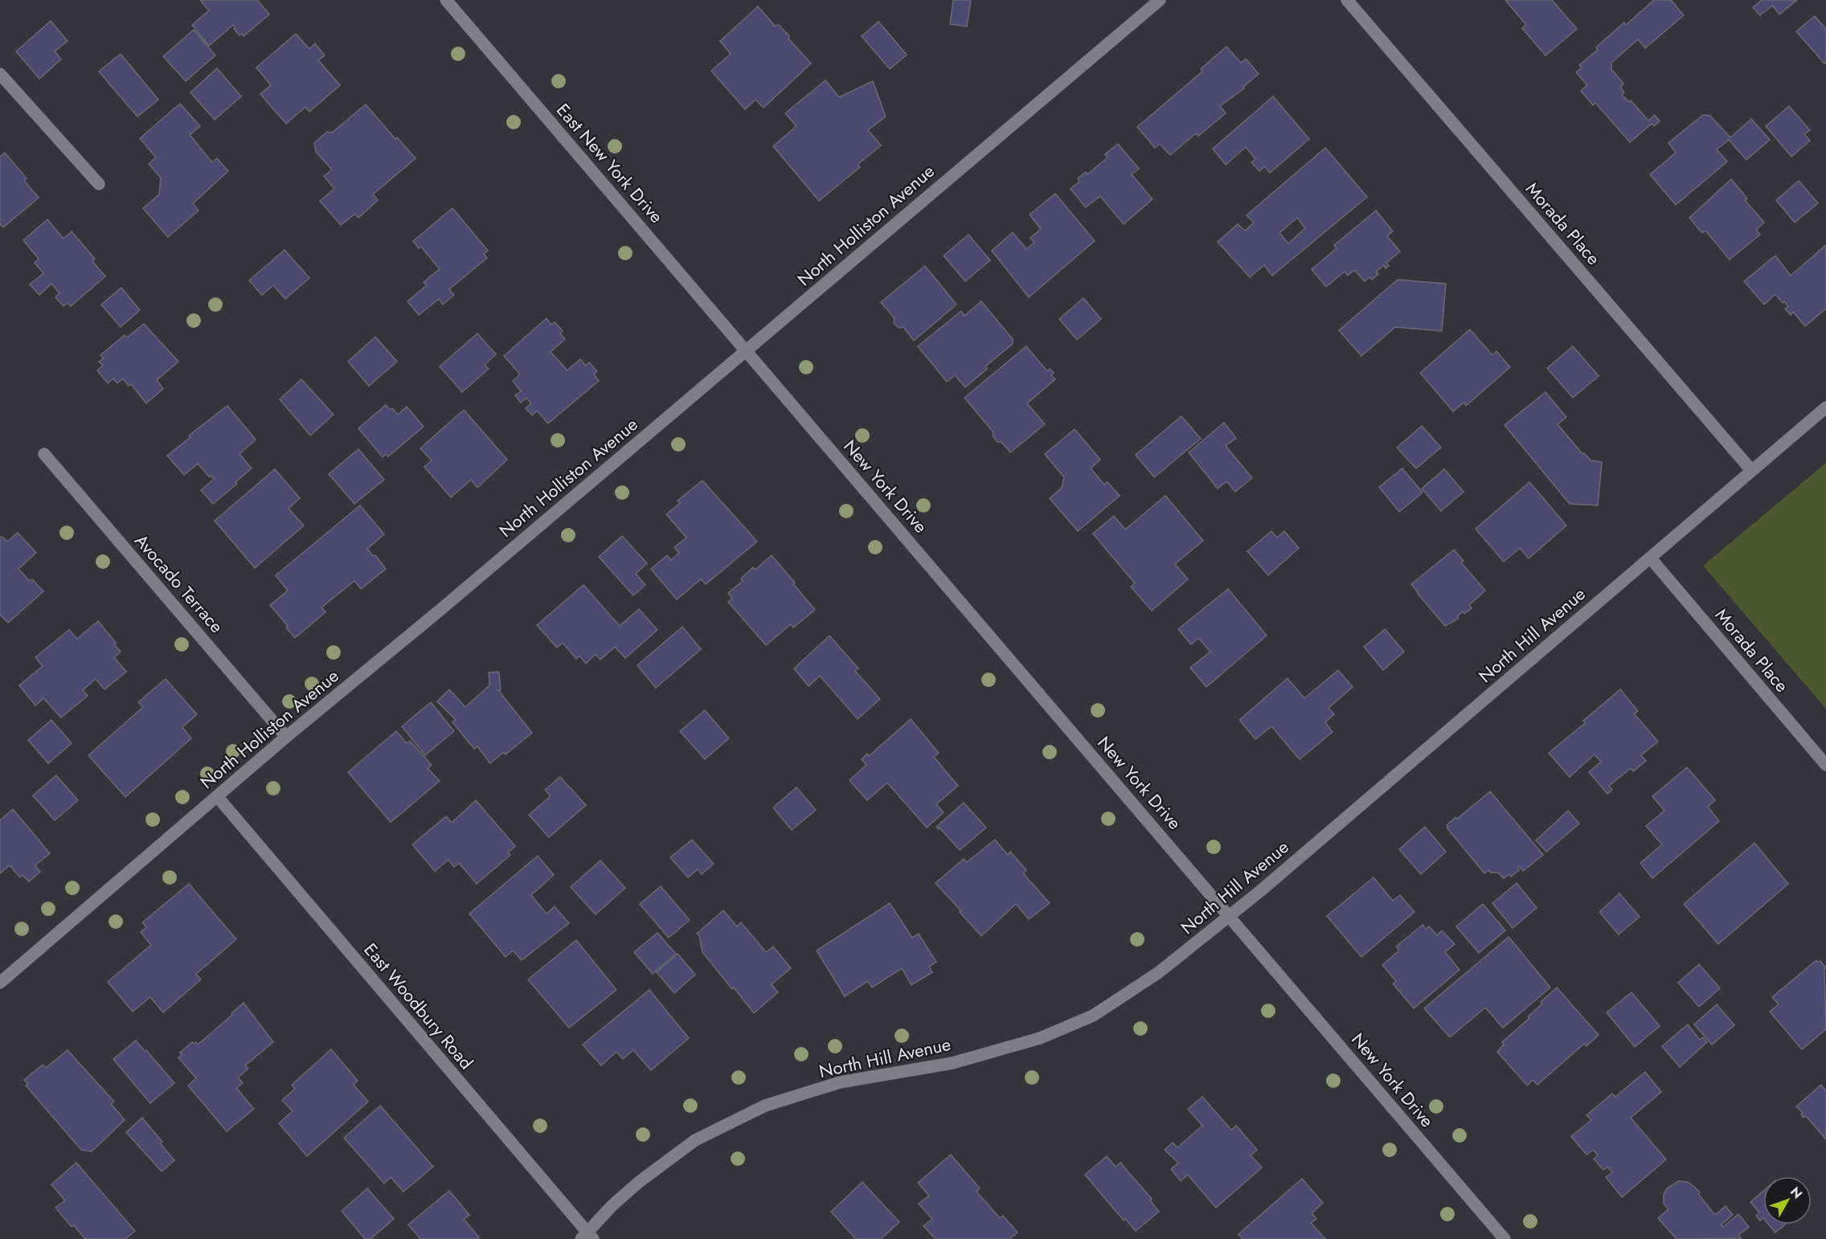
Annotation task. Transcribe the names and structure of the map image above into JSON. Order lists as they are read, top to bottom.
{
  "streets": {
    "street": [
      "East New York Drive",
      "Morada Place",
      "North Holliston Avenue",
      "New York Drive",
      "Avocado Terrace",
      "North Hill Avenue",
      "East Woodbury Road"
    ]
  },
  "crossings": [
    ["East New York Drive", "North Holliston Avenue"],
    ["East New York Drive", "New York Drive"],
    ["Morada Place", "North Hill Avenue"],
    ["North Holliston Avenue", "New York Drive"],
    ["North Holliston Avenue", "Avocado Terrace"],
    ["North Holliston Avenue", "East Woodbury Road"],
    ["New York Drive", "North Hill Avenue"],
    ["North Hill Avenue", "East Woodbury Road"]
  ],
  "north": "top right"
}
